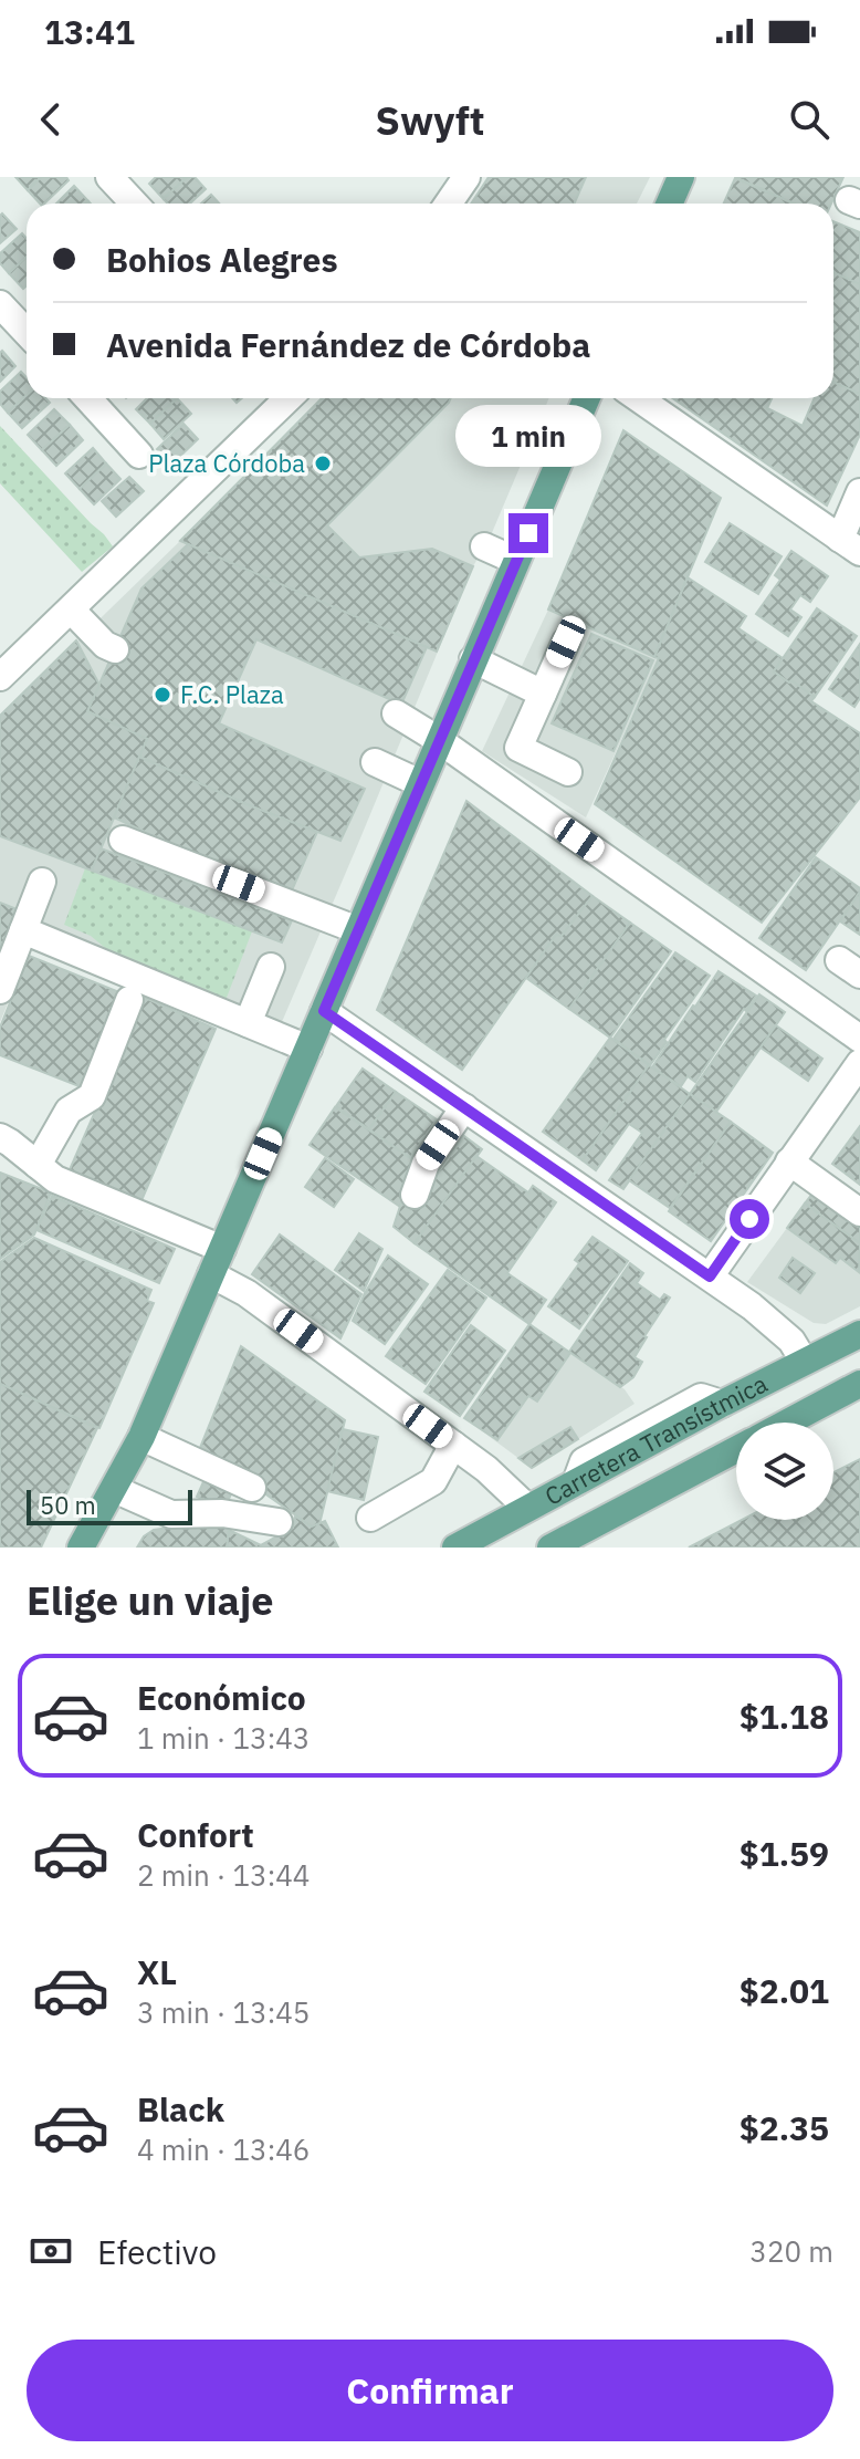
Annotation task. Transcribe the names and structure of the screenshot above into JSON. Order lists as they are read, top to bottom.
{
  "streets": {
    "main road": ["Carretera Transístmica"]
  },
  "places": ["Plaza Córdoba", "F.C. Plaza"],
  "scale_bar": "50 m",
  "page": {
    "status": "13:41",
    "header": "Swyft",
    "banner": ["Bohios Alegres", "Avenida Fernández de Córdoba"],
    "bubble": "1 min",
    "scale": "50 m",
    "heading": "Elige un viaje",
    "list": [
      {
        "name": "Económico",
        "note": "1 min · 13:43",
        "value": "$1.18"
      },
      {
        "name": "Confort",
        "note": "2 min · 13:44",
        "value": "$1.59"
      },
      {
        "name": "XL",
        "note": "3 min · 13:45",
        "value": "$2.01"
      },
      {
        "name": "Black",
        "note": "4 min · 13:46",
        "value": "$2.35"
      }
    ],
    "pay": ["Efectivo", "320 m"],
    "buttons": "Confirmar"
  }
}
